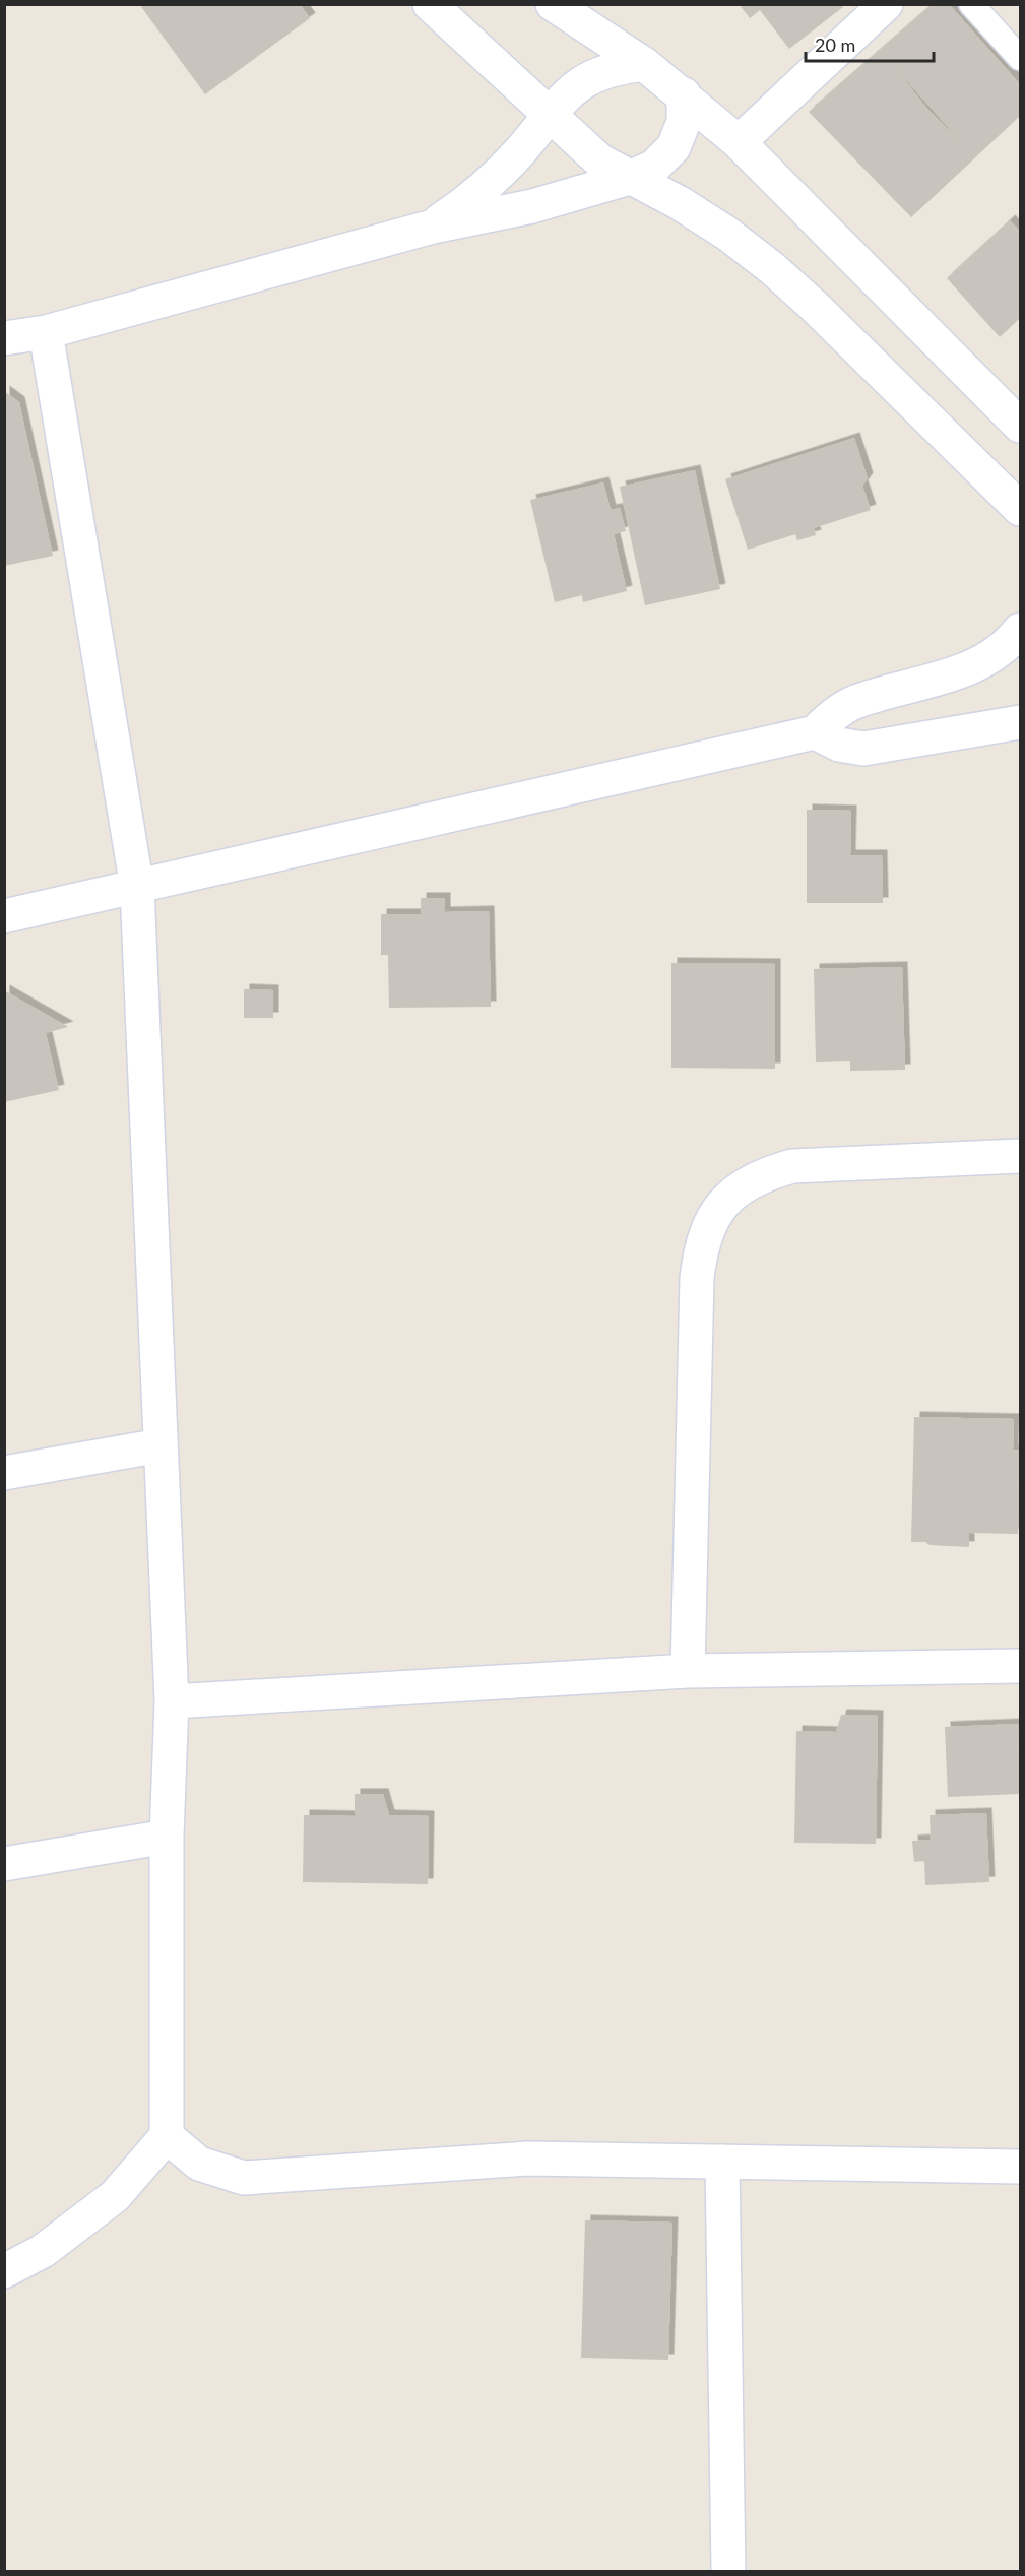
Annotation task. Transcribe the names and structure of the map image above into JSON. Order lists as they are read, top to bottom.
{
  "scale_bar": "20 m"
}
